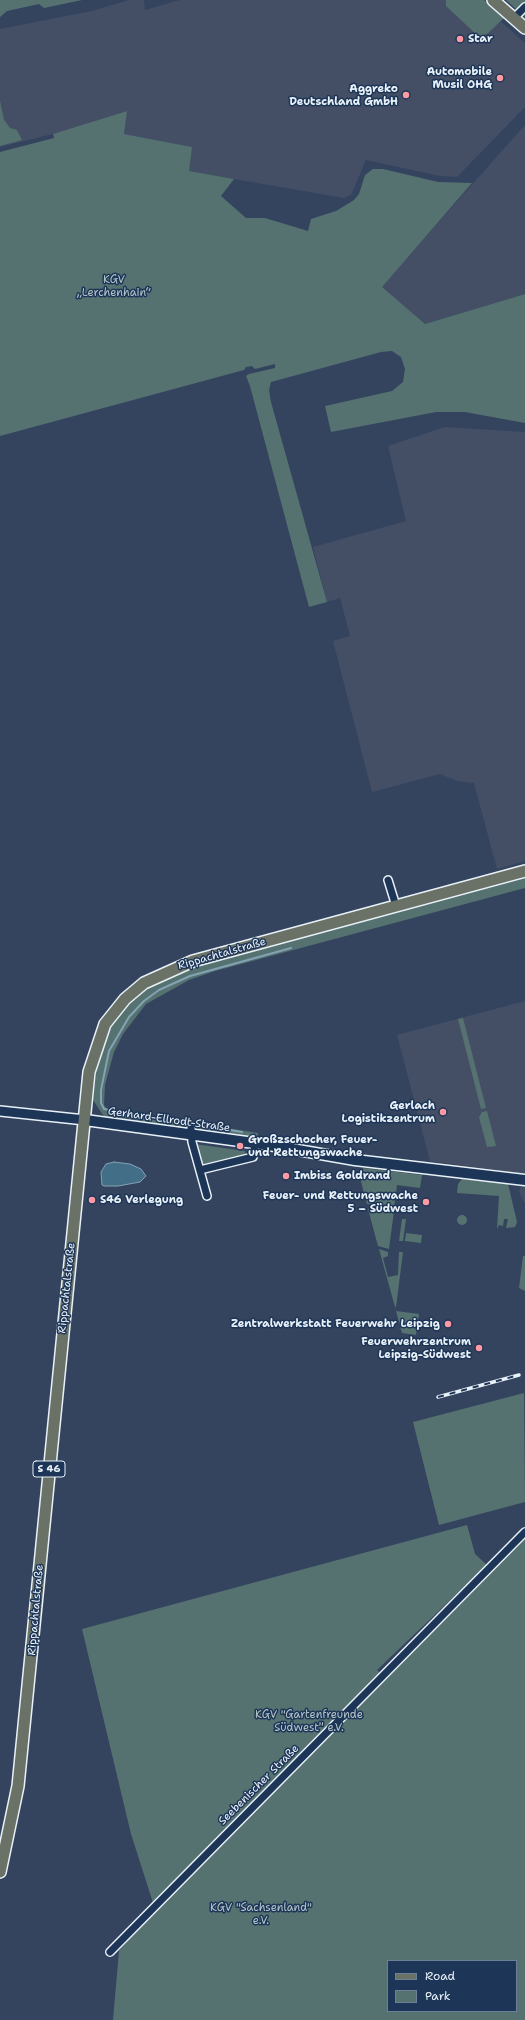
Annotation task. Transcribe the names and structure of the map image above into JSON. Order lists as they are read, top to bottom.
{
  "streets": {
    "main road": ["Rippachtalstraße", "Gerhard-Ellrodt-Straße", "S 46"],
    "street": ["Seebenischer Straße"]
  },
  "crossings": [
    ["Rippachtalstraße", "Gerhard-Ellrodt-Straße"]
  ],
  "parks": ["KGV „Lerchenhain“", "KGV \"Gartenfreunde Südwest\" e.V.", "KGV \"Sachsenland\" e.V."],
  "places": [
    "Star",
    "Automobile Musil OHG",
    "Aggreko Deutschland GmbH",
    "Gerlach Logistikzentrum",
    "Großzschocher, Feuer- und Rettungswache",
    "Imbiss Goldrand",
    "S46 Verlegung",
    "Feuer- und Rettungswache 5 – Südwest",
    "Zentralwerkstatt Feuerwehr Leipzig",
    "Feuerwehrzentrum Leipzig-Südwest"
  ],
  "legend": ["Road", "Park"]
}
